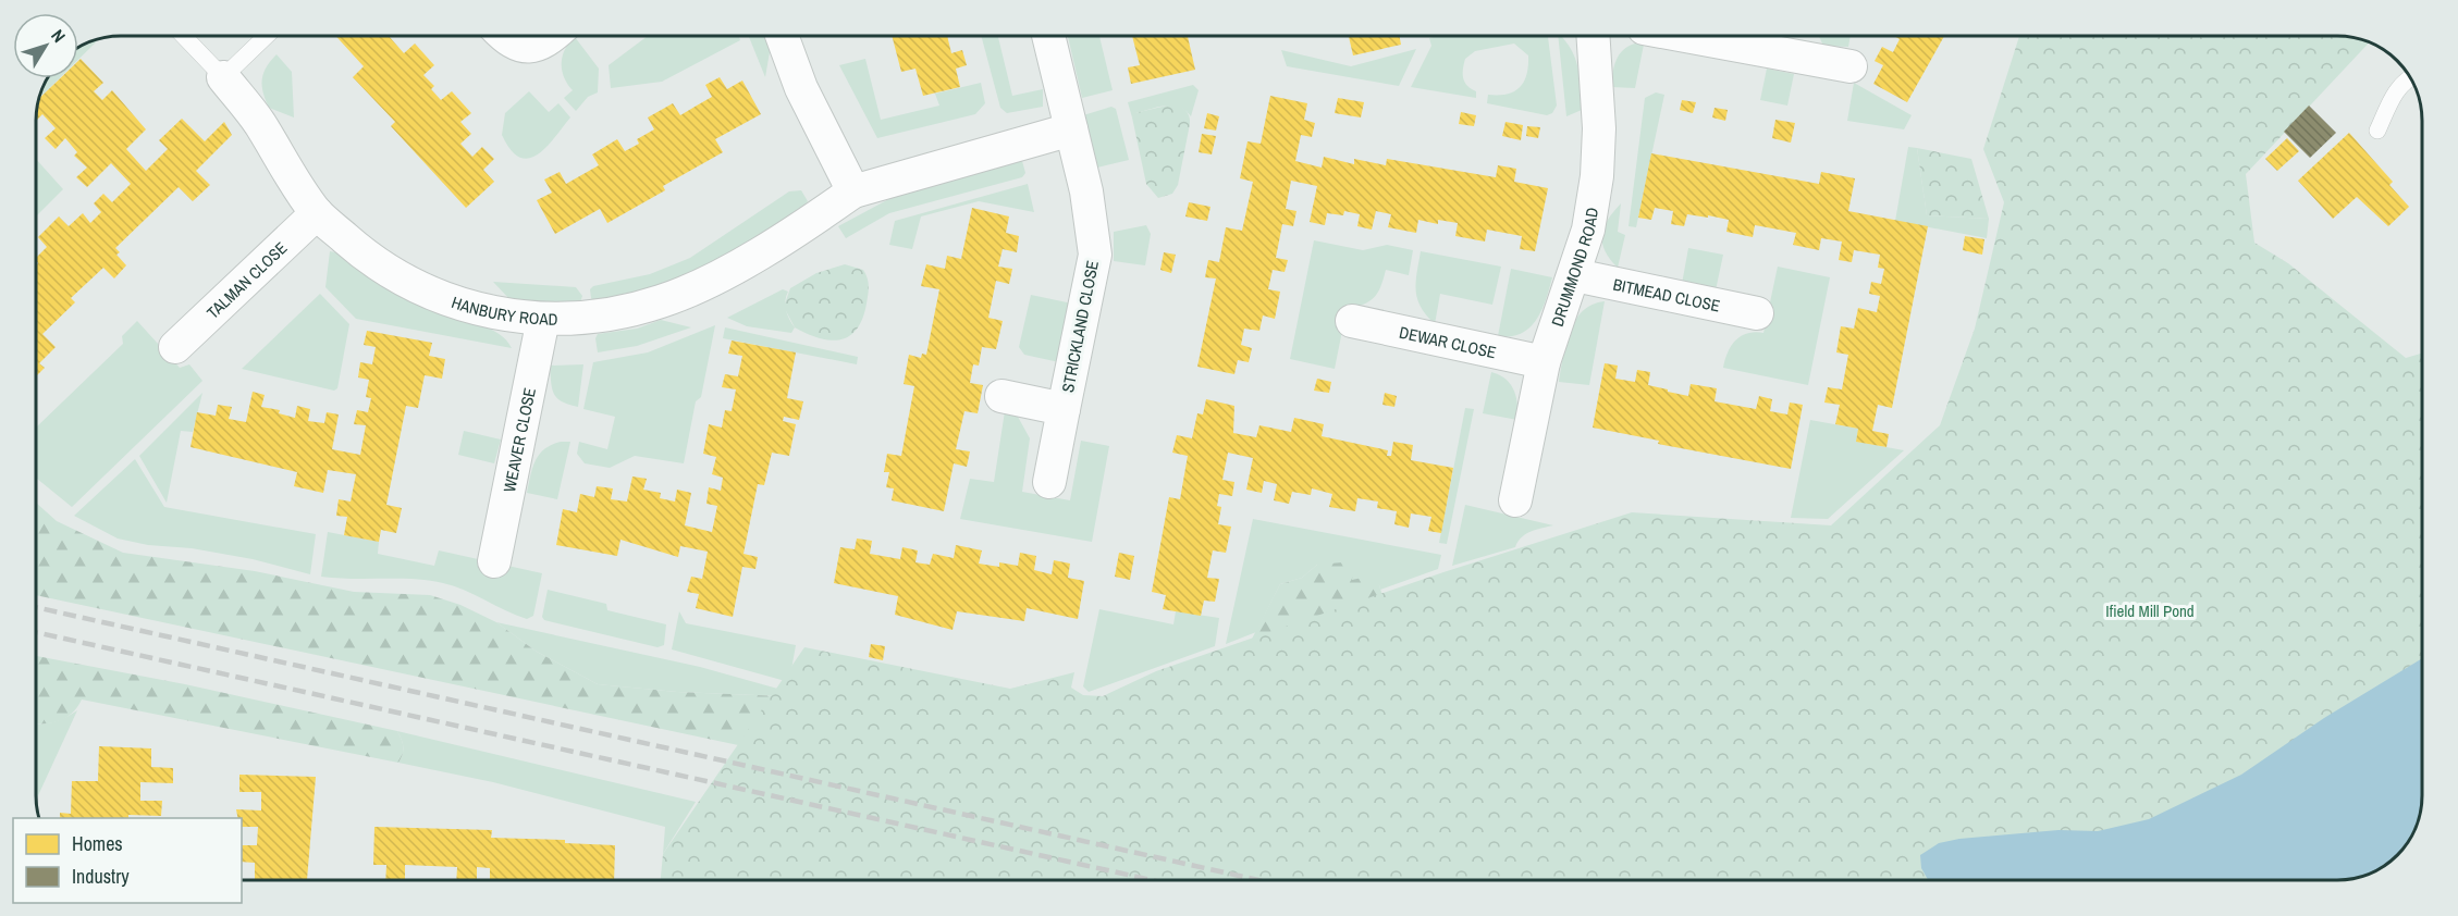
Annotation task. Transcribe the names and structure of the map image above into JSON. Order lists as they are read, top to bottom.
{
  "streets": {
    "street": [
      "DRUMMOND ROAD",
      "TALMAN CLOSE",
      "BITMEAD CLOSE",
      "HANBURY ROAD",
      "STRICKLAND CLOSE",
      "DEWAR CLOSE",
      "WEAVER CLOSE"
    ]
  },
  "crossings": [
    ["DRUMMOND ROAD", "BITMEAD CLOSE"],
    ["DRUMMOND ROAD", "DEWAR CLOSE"],
    ["TALMAN CLOSE", "HANBURY ROAD"],
    ["HANBURY ROAD", "STRICKLAND CLOSE"],
    ["HANBURY ROAD", "WEAVER CLOSE"]
  ],
  "parks": ["Ifield Mill Pond"],
  "legend": ["Homes", "Industry"],
  "north": "top right"
}
